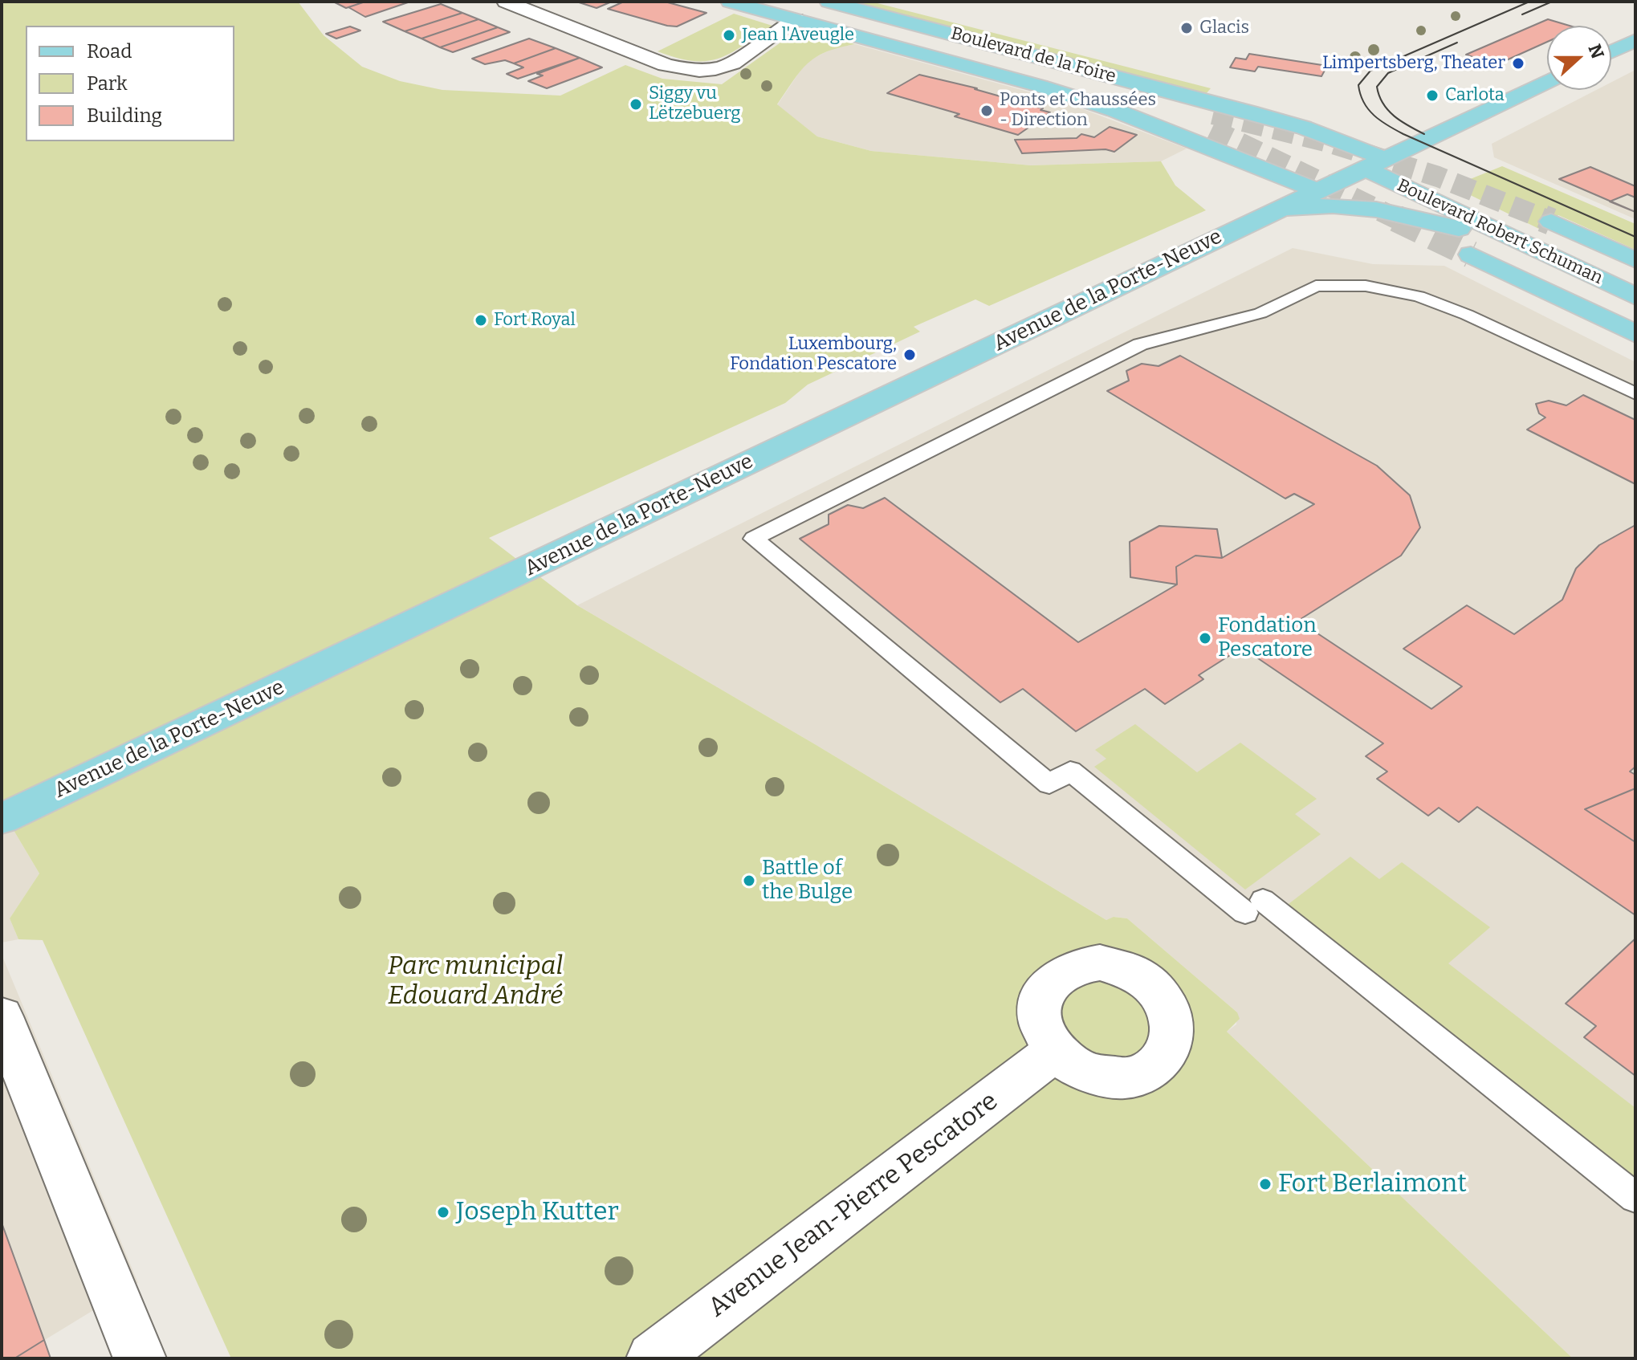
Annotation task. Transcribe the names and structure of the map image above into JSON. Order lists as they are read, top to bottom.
{
  "streets": {
    "main road": ["Boulevard de la Foire", "Boulevard Robert Schuman", "Avenue de la Porte-Neuve"],
    "street": ["Avenue Jean-Pierre Pescatore"]
  },
  "crossings": [
    ["Boulevard de la Foire", "Boulevard Robert Schuman"],
    ["Boulevard de la Foire", "Avenue de la Porte-Neuve"],
    ["Boulevard Robert Schuman", "Avenue de la Porte-Neuve"]
  ],
  "parks": ["Parc municipal Edouard André"],
  "places": [
    "Glacis",
    "Jean l'Aveugle",
    "Limpertsberg, Theater",
    "Carlota",
    "Siggy vu Lëtzebuerg",
    "Ponts et Chaussées - Direction",
    "Fort Royal",
    "Luxembourg, Fondation Pescatore",
    "Fondation Pescatore",
    "Battle of the Bulge",
    "Fort Berlaimont",
    "Joseph Kutter"
  ],
  "legend": ["Road", "Park", "Building"],
  "north": "right"
}
